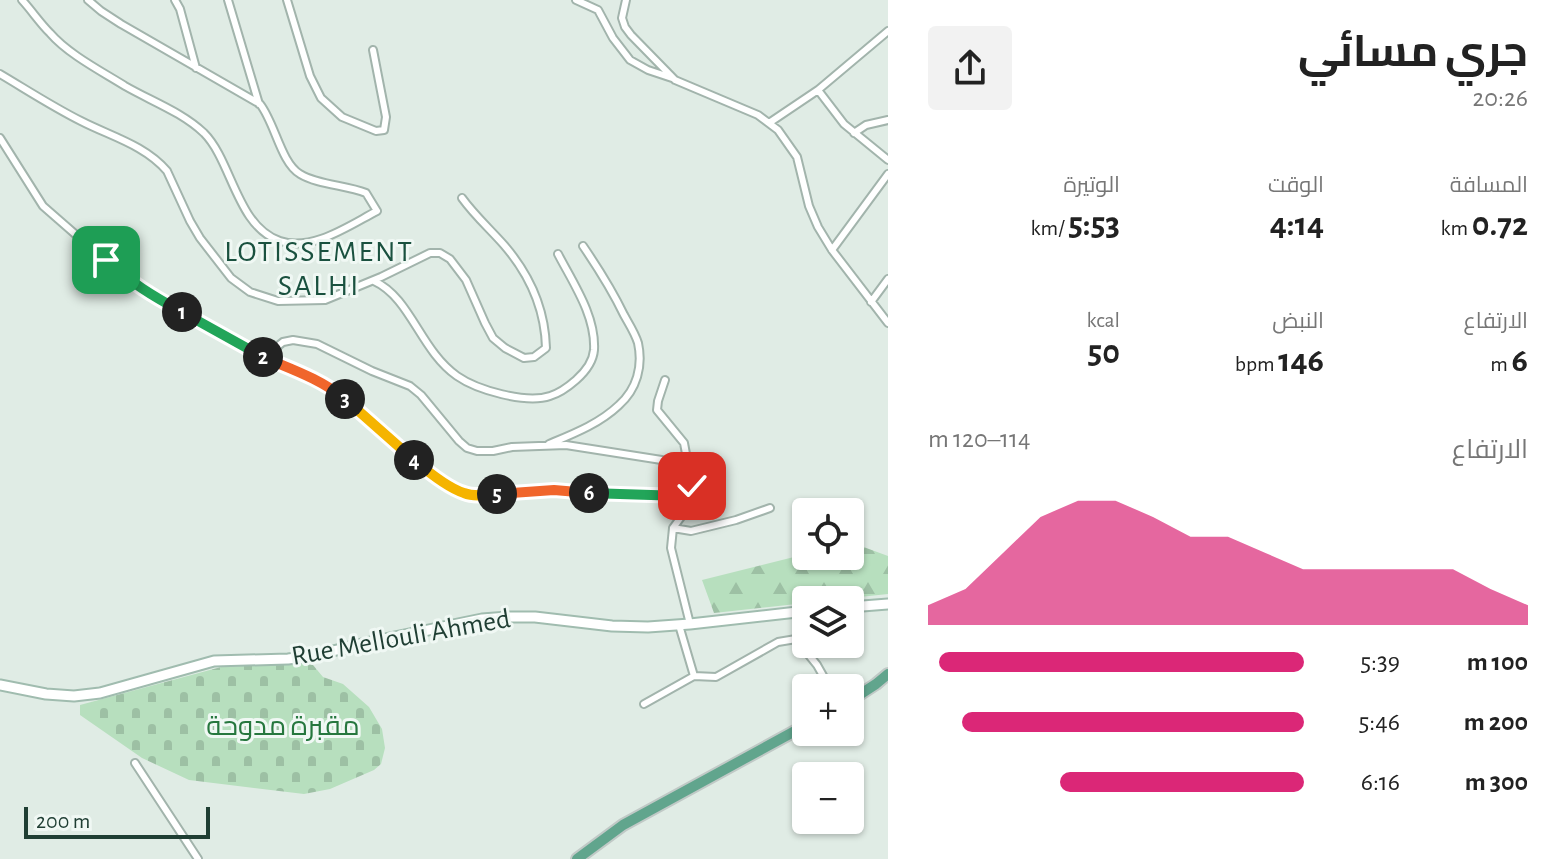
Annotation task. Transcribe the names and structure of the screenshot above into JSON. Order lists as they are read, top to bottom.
{
  "streets": {
    "street": ["Rue Mellouli Ahmed"]
  },
  "districts": ["LOTISSEMENT SALHI"],
  "parks": ["مقبرة مدوحة"],
  "scale_bar": "200 m",
  "page": {
    "heading": ["جري مسائي", "20:26"],
    "stats": [
      ["المسافة", "0.72 km"],
      ["الوقت", "4:14"],
      ["الوتيرة", "5:53 /km"],
      ["الارتفاع", "6 m"],
      ["النبض", "146 bpm"],
      ["kcal", "50"]
    ],
    "pins": [
      "1",
      "2",
      "3",
      "4",
      "6",
      "5"
    ],
    "chart": ["الارتفاع", "114–120 m"],
    "map_buttons": ["+", "−"],
    "list": [
      {
        "name": "100 m",
        "note": "5:39"
      },
      {
        "name": "200 m",
        "note": "5:46"
      },
      {
        "name": "300 m",
        "note": "6:16"
      }
    ],
    "scale": "200 m"
  }
}
